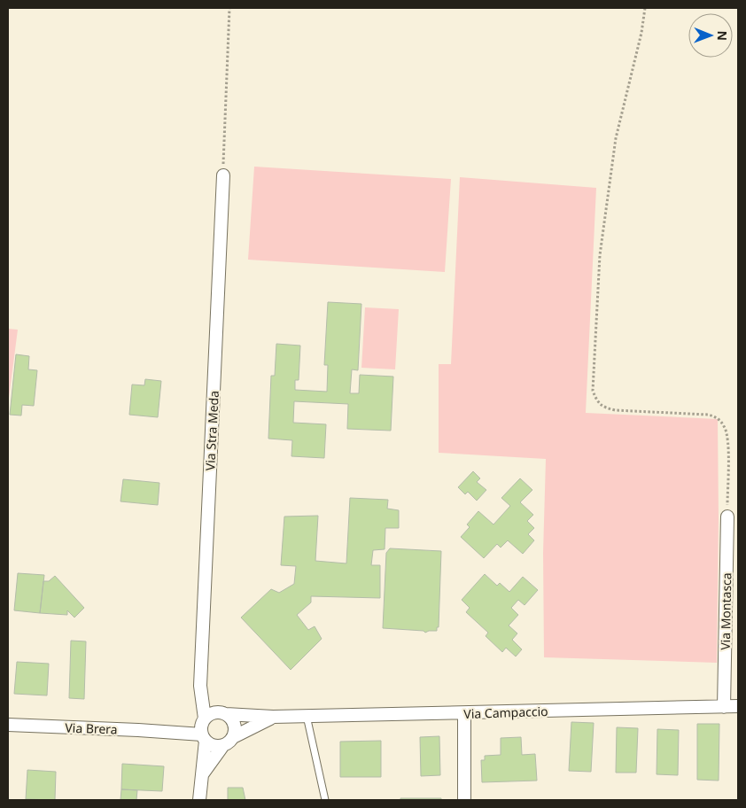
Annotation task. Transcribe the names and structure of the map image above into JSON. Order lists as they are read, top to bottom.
{
  "streets": {
    "street": [
      "Via Stra Meda",
      "Via Montasca",
      "Via Campaccio",
      "Via Brera"
    ]
  },
  "crossings": [
    ["Via Stra Meda", "Via Campaccio"],
    ["Via Stra Meda", "Via Brera"],
    ["Via Montasca", "Via Campaccio"],
    ["Via Campaccio", "Via Brera"]
  ],
  "north": "right"
}
